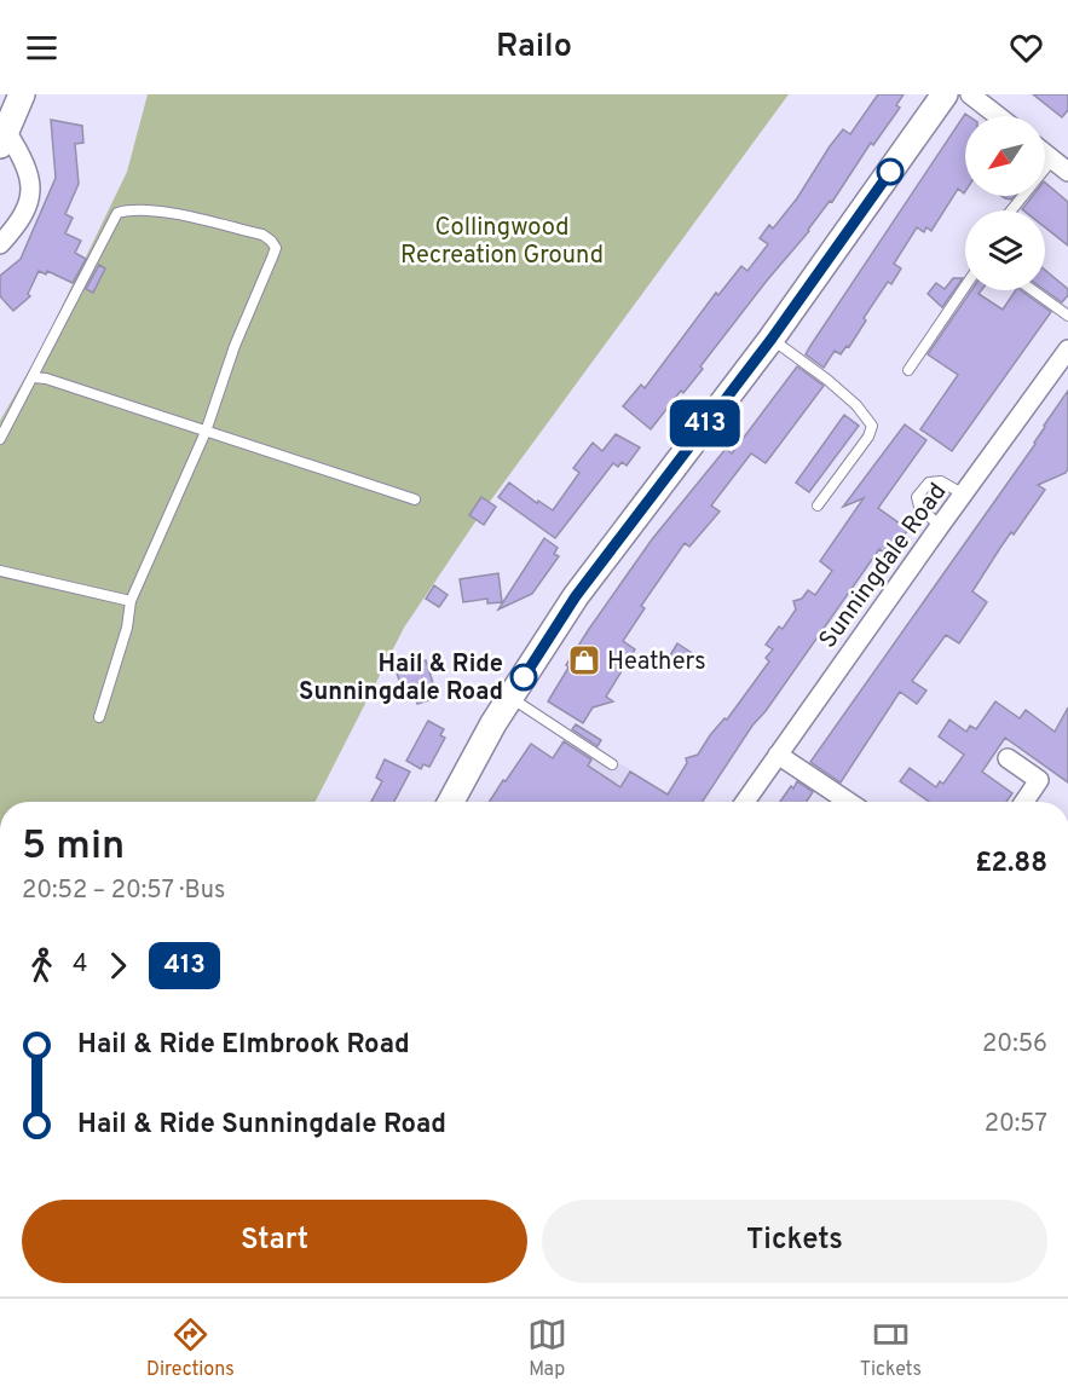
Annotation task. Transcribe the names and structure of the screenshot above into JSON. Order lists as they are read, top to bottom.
{
  "streets": {
    "street": ["Sunningdale Road"]
  },
  "parks": ["Collingwood Recreation Ground"],
  "places": {
    "shop": ["Heathers"],
    "other": ["Hail & Ride Sunningdale Road"]
  },
  "lines": ["bus line 413"],
  "north": "bottom left",
  "page": {
    "header": "Railo",
    "on_map": "413",
    "heading": ["5 min", "20:52 – 20:57 · Bus", "£2.88"],
    "legs": ["4", "413"],
    "list": [
      {
        "name": "Hail & Ride Elmbrook Road",
        "value": "20:56"
      },
      {
        "name": "Hail & Ride Sunningdale Road",
        "value": "20:57"
      }
    ],
    "buttons": ["Start", "Tickets"],
    "tabs": ["Directions", "Map", "Tickets"]
  }
}
